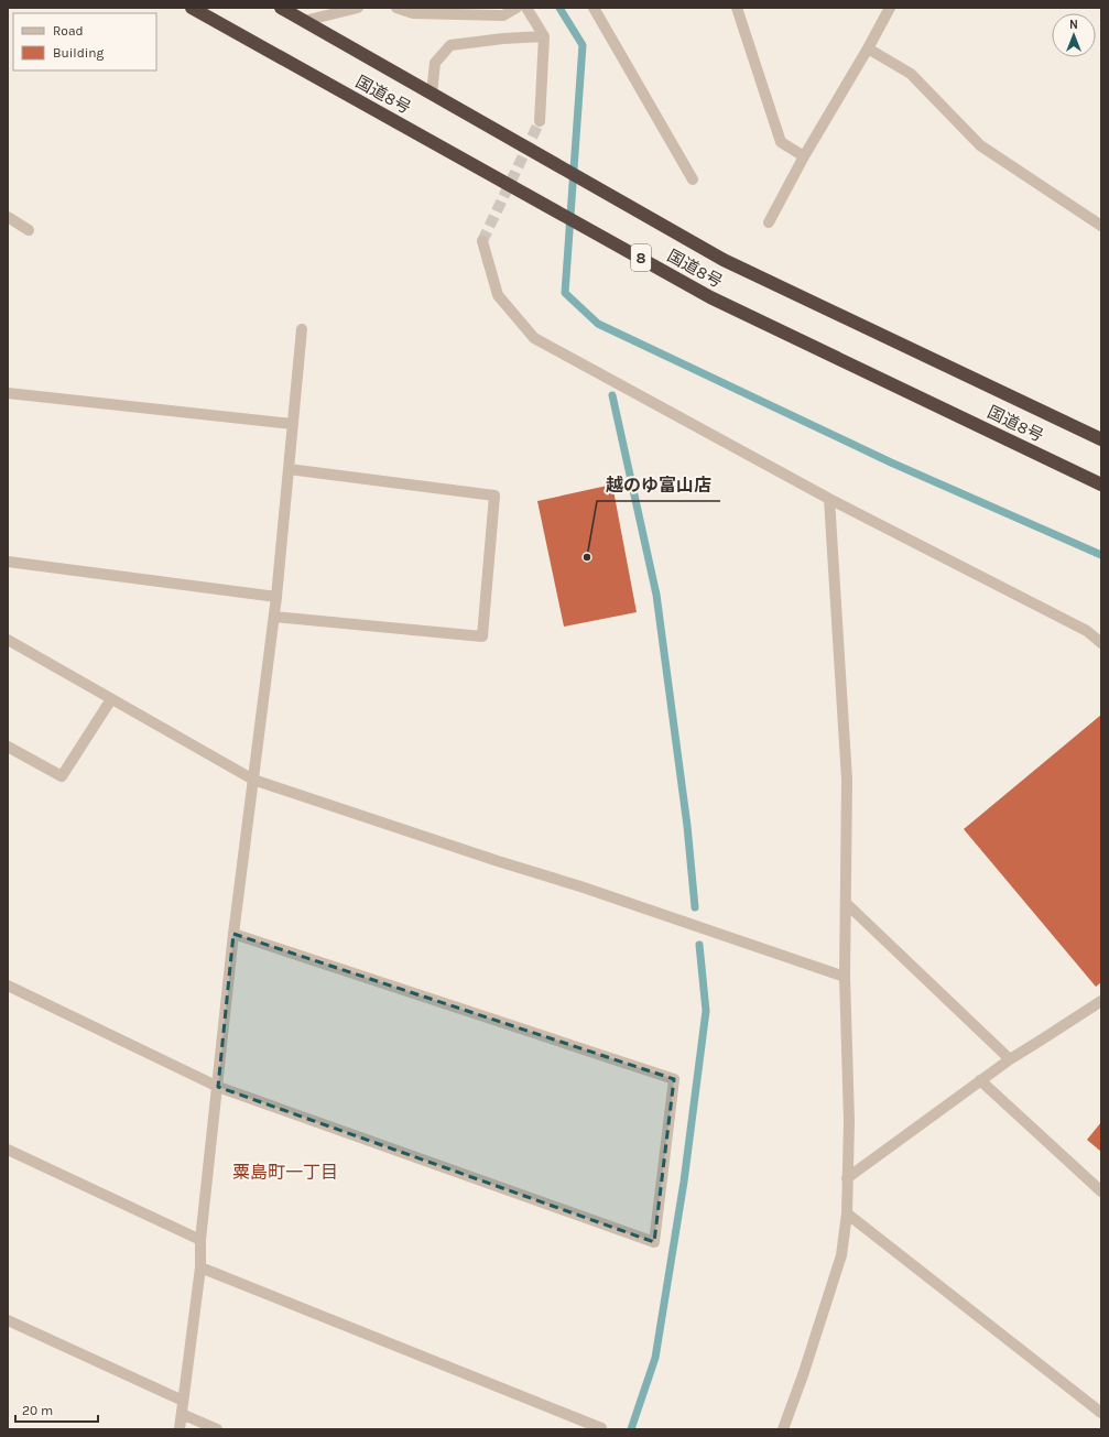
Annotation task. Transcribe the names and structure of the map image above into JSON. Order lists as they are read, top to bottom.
{
  "streets": {
    "highway": ["国道8号", "8"]
  },
  "districts": ["粟島町一丁目"],
  "places": ["越のゆ富山店"],
  "legend": ["Road", "Building"],
  "scale_bar": "20 m",
  "north": "top"
}
